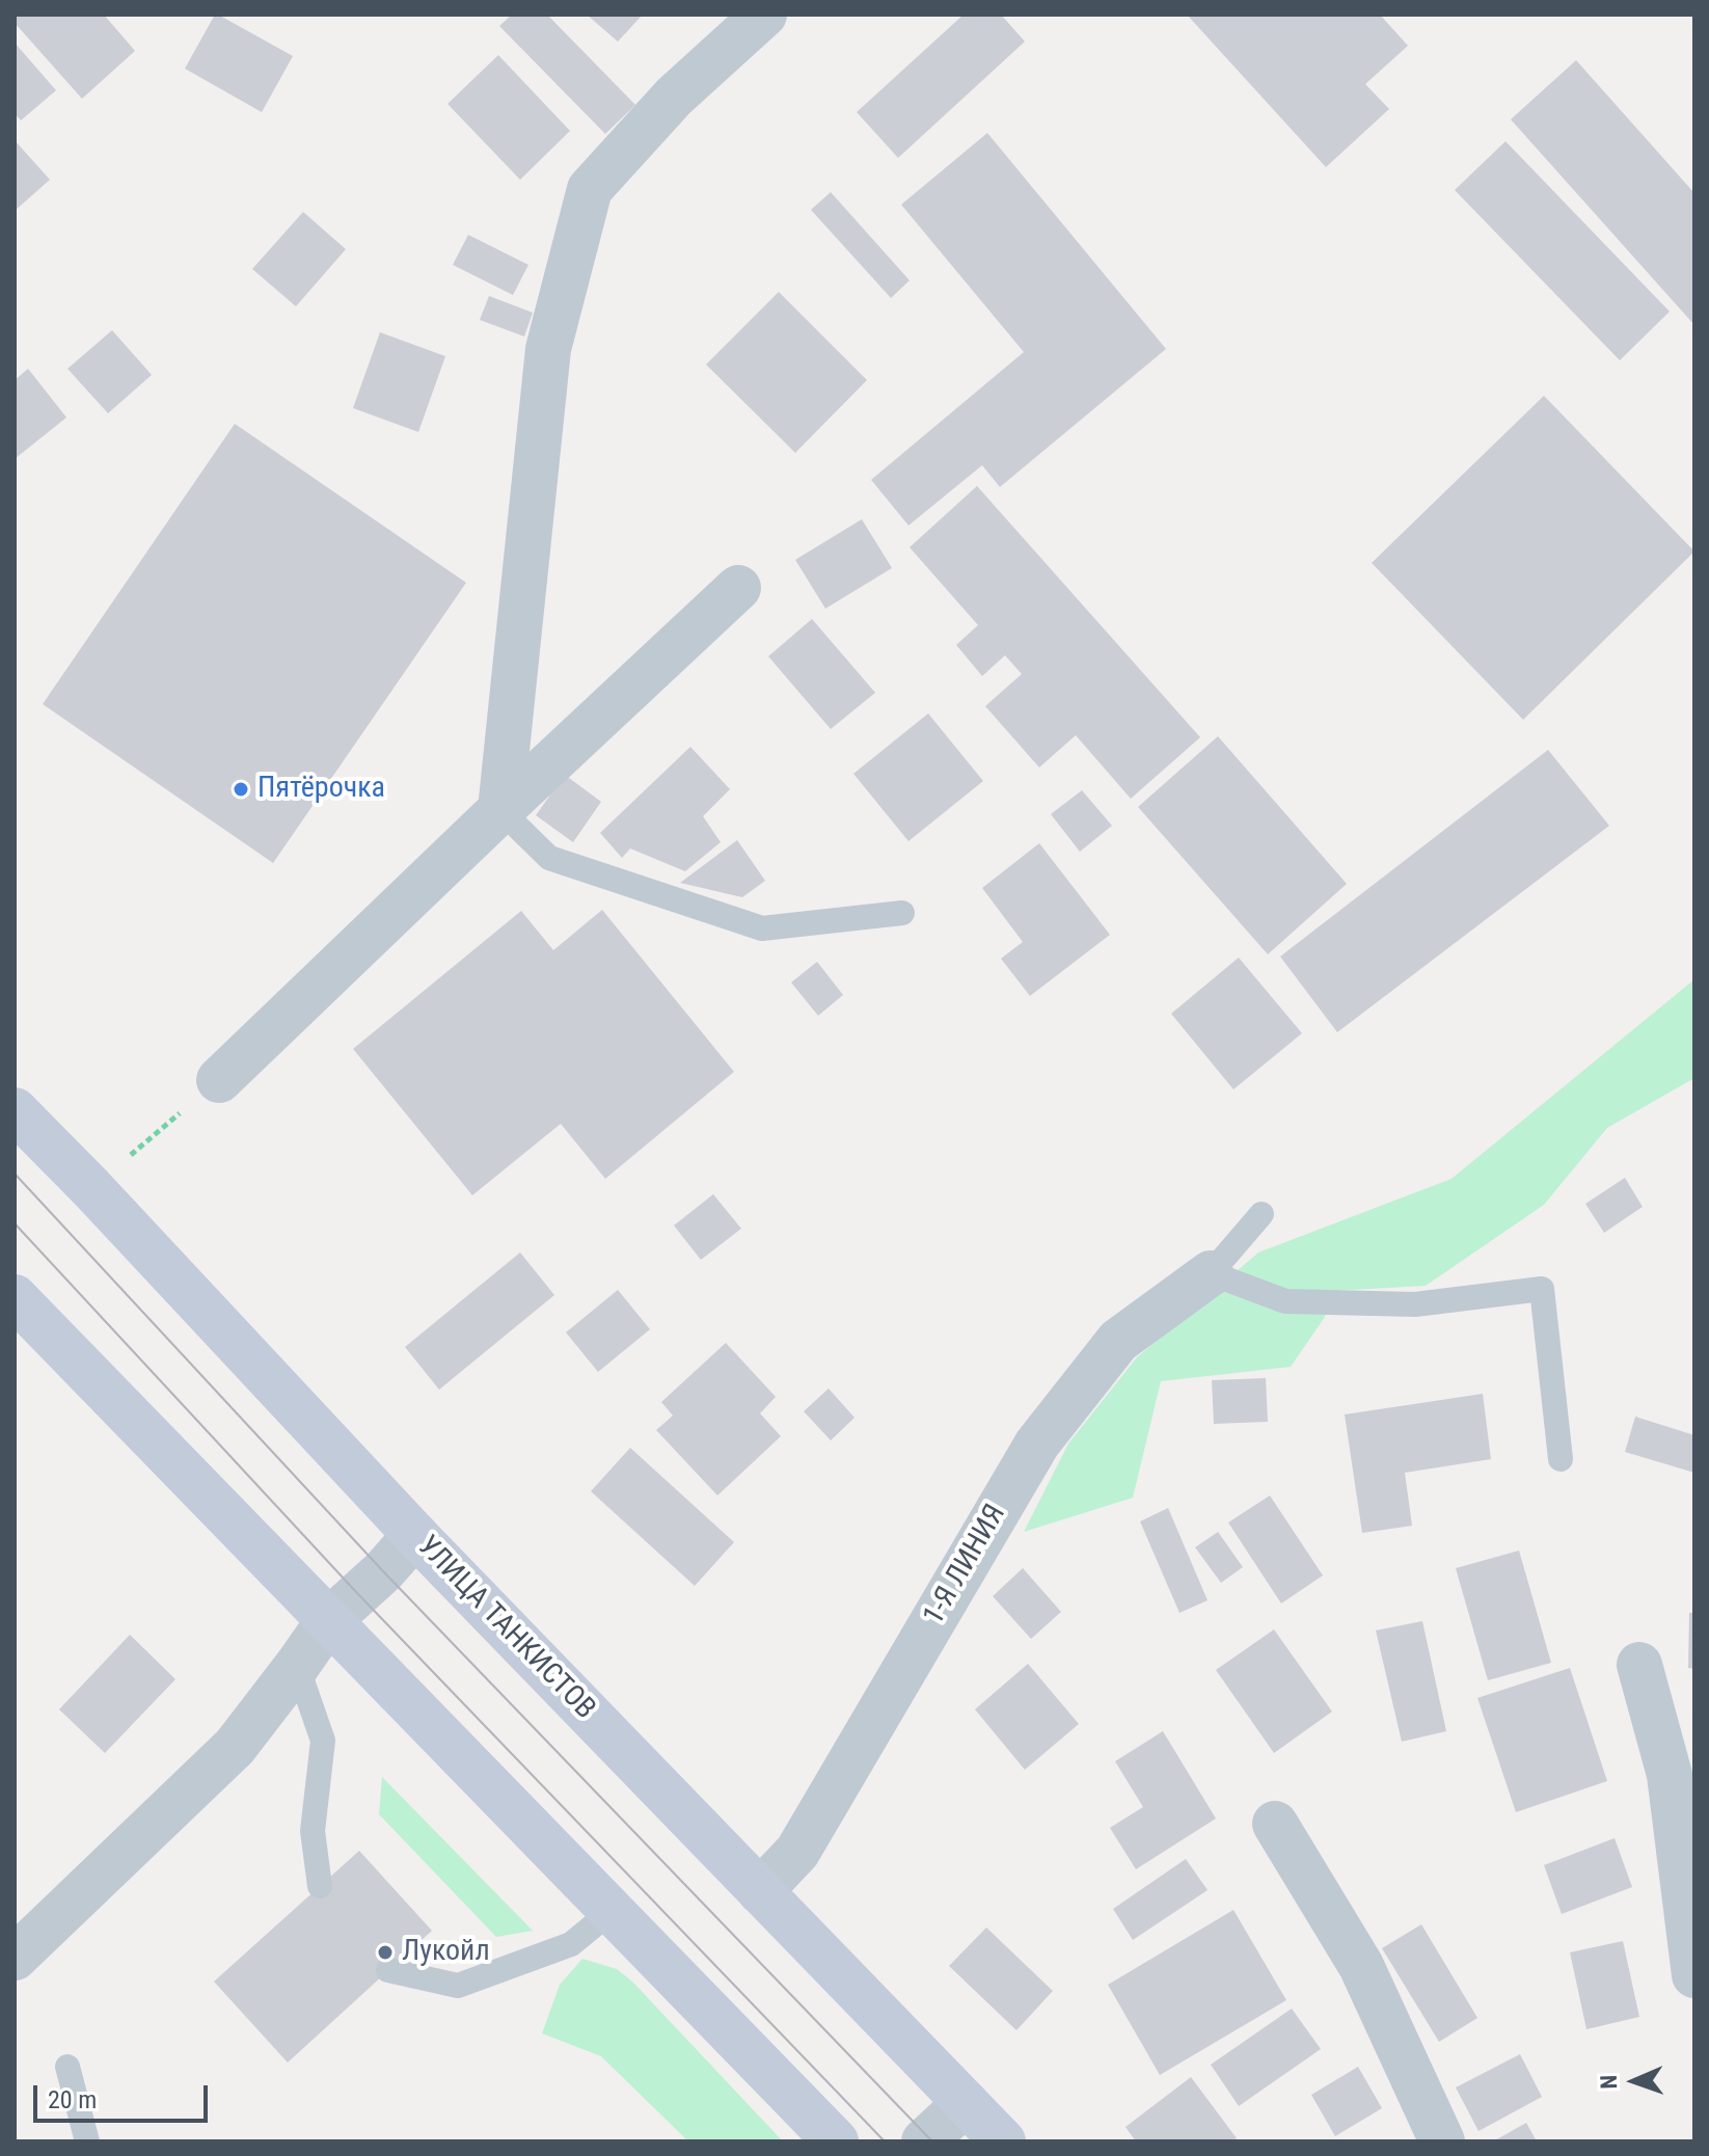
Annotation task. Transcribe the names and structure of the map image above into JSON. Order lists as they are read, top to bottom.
{
  "streets": {
    "main road": ["УЛИЦА ТАНКИСТОВ"],
    "street": ["1-Я ЛИНИЯ"]
  },
  "crossings": [
    ["1-Я ЛИНИЯ", "УЛИЦА ТАНКИСТОВ"]
  ],
  "places": ["Пятёрочка", "Лукойл"],
  "scale_bar": "20 m",
  "north": "left"
}
